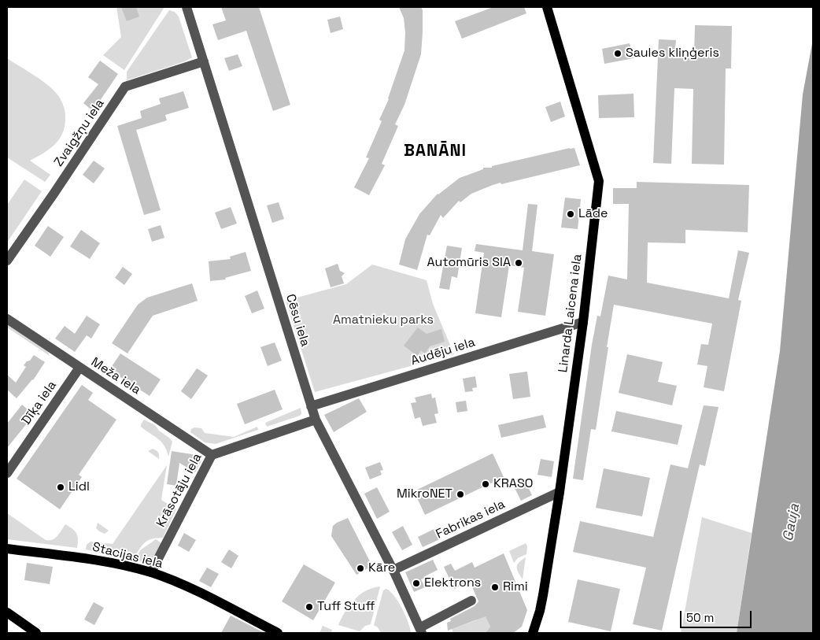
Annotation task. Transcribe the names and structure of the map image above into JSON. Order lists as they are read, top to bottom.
{
  "streets": {
    "main road": ["Linarda Laicena iela", "Stacijas iela"],
    "street": [
      "Zvaigžņu iela",
      "Cēsu iela",
      "Audēju iela",
      "Meža iela",
      "Dīķa iela",
      "Krāsotāju iela",
      "Fabrikas iela"
    ]
  },
  "crossings": [
    ["Zvaigžņu iela", "Cēsu iela"],
    ["Linarda Laicena iela", "Audēju iela"],
    ["Linarda Laicena iela", "Fabrikas iela"],
    ["Cēsu iela", "Audēju iela"],
    ["Cēsu iela", "Krāsotāju iela"],
    ["Cēsu iela", "Fabrikas iela"],
    ["Meža iela", "Dīķa iela"],
    ["Meža iela", "Krāsotāju iela"],
    ["Krāsotāju iela", "Stacijas iela"]
  ],
  "districts": ["BANĀNI"],
  "water": ["Gauja"],
  "parks": ["Amatnieku parks"],
  "places": [
    "Saules kliņģeris",
    "Lāde",
    "Automūris SIA",
    "KRASO",
    "Lidl",
    "MikroNET",
    "Kāre",
    "Elektrons",
    "Rimi",
    "Tuff Stuff"
  ],
  "scale_bar": "50 m"
}
